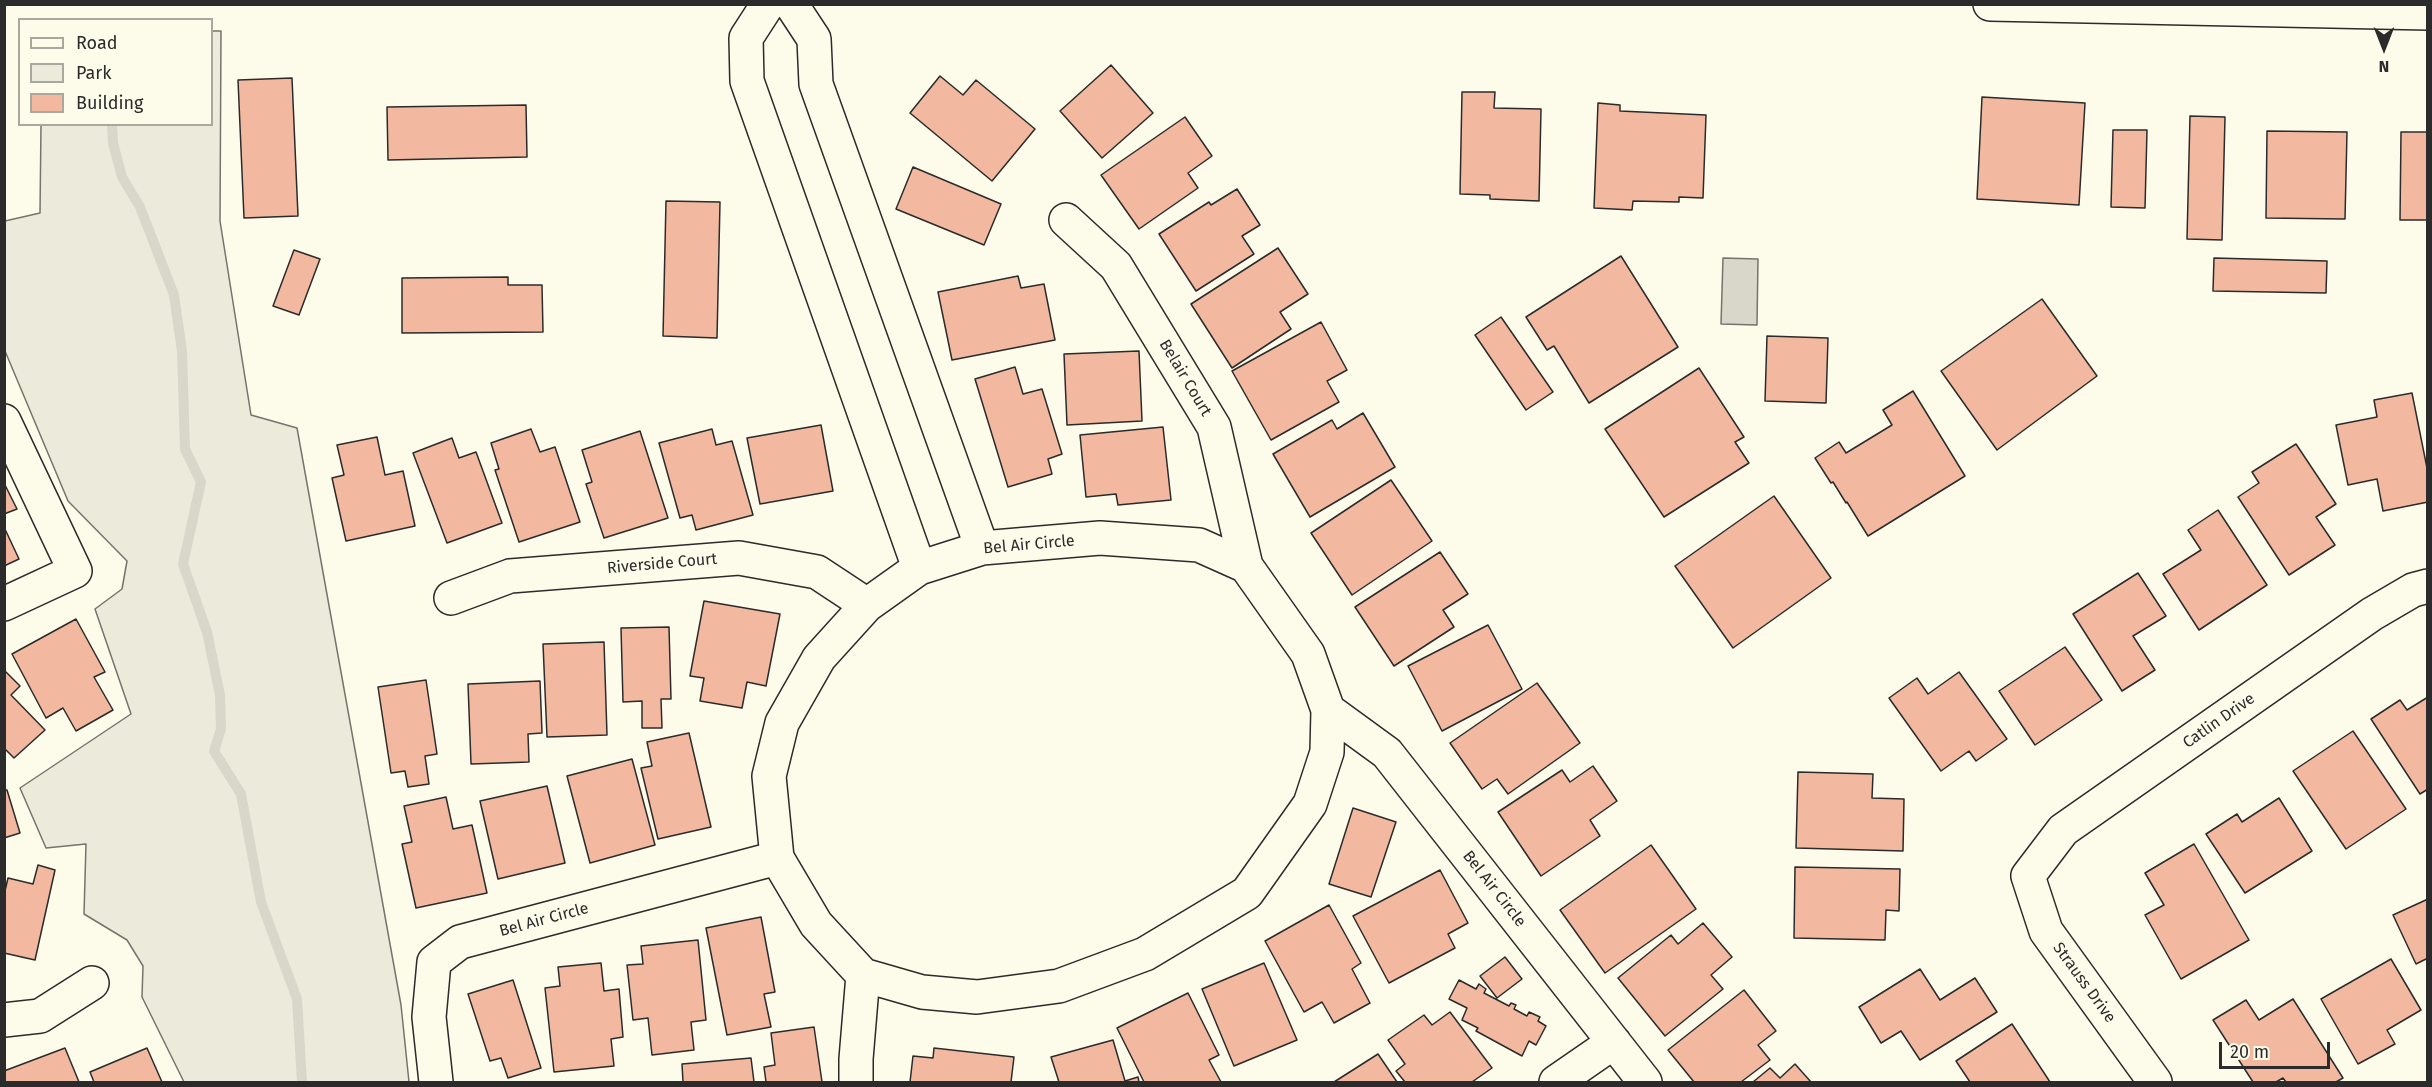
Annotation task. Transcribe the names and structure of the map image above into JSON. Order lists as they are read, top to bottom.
{
  "streets": {
    "street": [
      "Belair Court",
      "Bel Air Circle",
      "Riverside Court",
      "Catlin Drive",
      "Strauss Drive"
    ]
  },
  "crossings": [
    ["Belair Court", "Bel Air Circle"],
    ["Bel Air Circle", "Riverside Court"],
    ["Catlin Drive", "Strauss Drive"]
  ],
  "legend": ["Road", "Park", "Building"],
  "scale_bar": "20 m",
  "north": "bottom"
}
